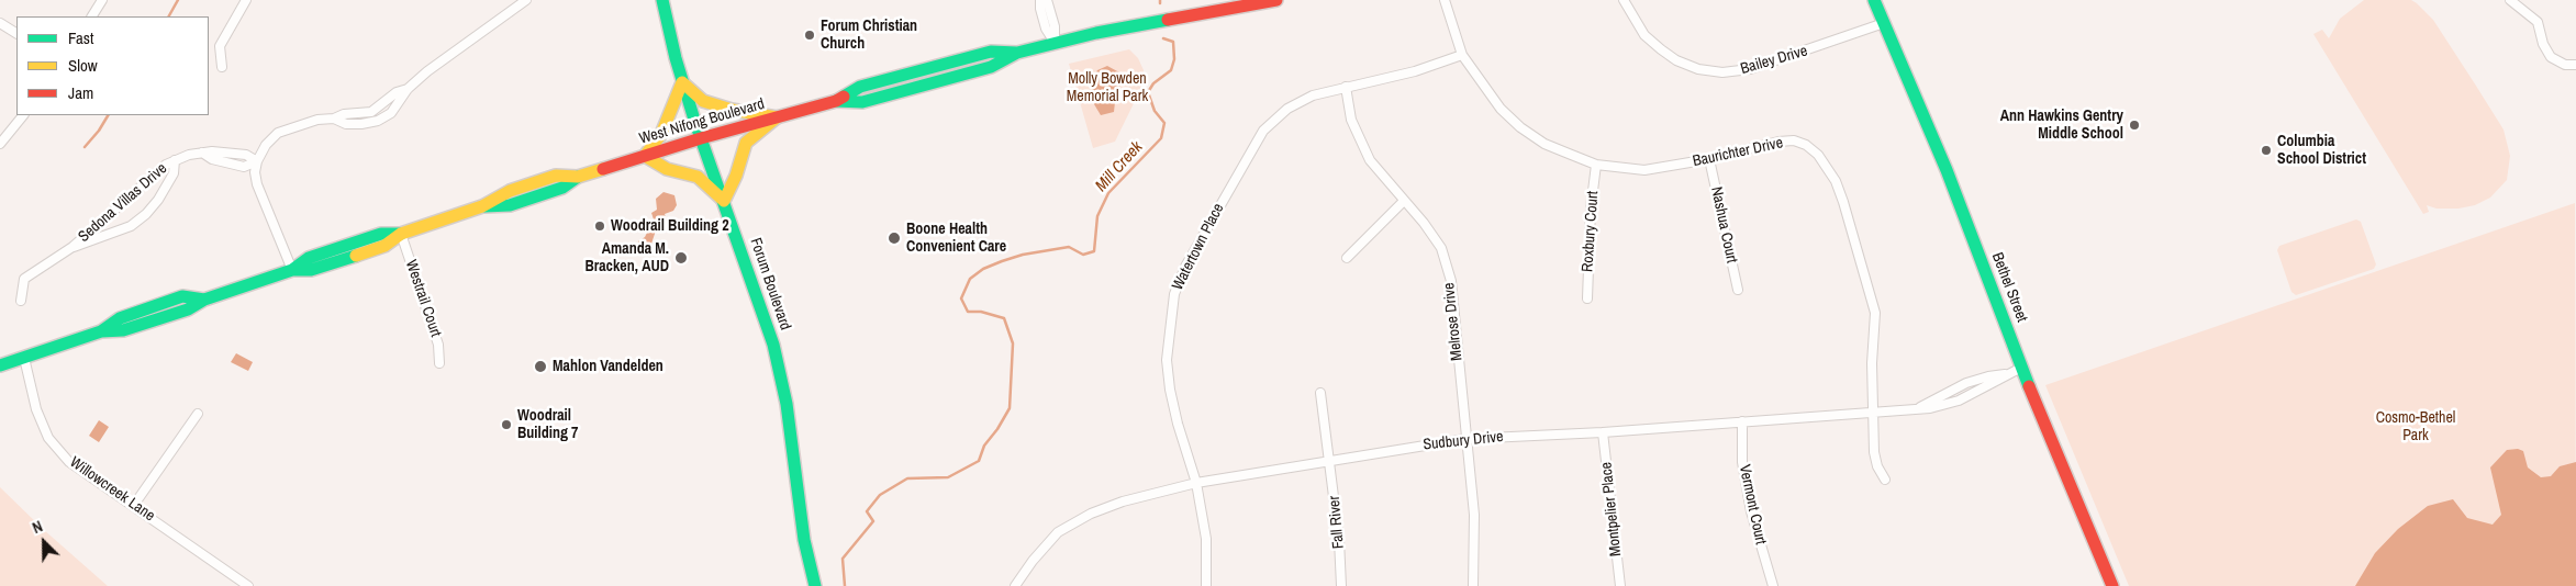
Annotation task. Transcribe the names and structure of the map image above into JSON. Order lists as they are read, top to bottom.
{
  "streets": {
    "main road": ["West Nifong Boulevard", "Forum Boulevard", "Bethel Street"],
    "street": [
      "Bailey Drive",
      "Baurichter Drive",
      "Sedona Villas Drive",
      "Nashua Court",
      "Roxbury Court",
      "Watertown Place",
      "Westrail Court",
      "Melrose Drive",
      "Sudbury Drive",
      "Willowcreek Lane",
      "Vermont Court",
      "Montpelier Place",
      "Fall River"
    ]
  },
  "crossings": [
    ["Bailey Drive", "Bethel Street"],
    ["West Nifong Boulevard", "Forum Boulevard"],
    ["West Nifong Boulevard", "Westrail Court"],
    ["West Nifong Boulevard", "Willowcreek Lane"],
    ["Baurichter Drive", "Nashua Court"],
    ["Baurichter Drive", "Roxbury Court"],
    ["Baurichter Drive", "Watertown Place"],
    ["Baurichter Drive", "Sudbury Drive"],
    ["Watertown Place", "Melrose Drive"],
    ["Watertown Place", "Sudbury Drive"],
    ["Bethel Street", "Sudbury Drive"],
    ["Melrose Drive", "Sudbury Drive"],
    ["Sudbury Drive", "Vermont Court"],
    ["Sudbury Drive", "Montpelier Place"],
    ["Sudbury Drive", "Fall River"]
  ],
  "water": ["Mill Creek"],
  "parks": ["Molly Bowden Memorial Park", "Cosmo-Bethel Park"],
  "places": [
    "Forum Christian Church",
    "Ann Hawkins Gentry Middle School",
    "Columbia School District",
    "Woodrail Building 2",
    "Boone Health Convenient Care",
    "Amanda M. Bracken, AUD",
    "Mahlon Vandelden",
    "Woodrail Building 7"
  ],
  "legend": ["Fast", "Slow", "Jam"],
  "north": "top left"
}
